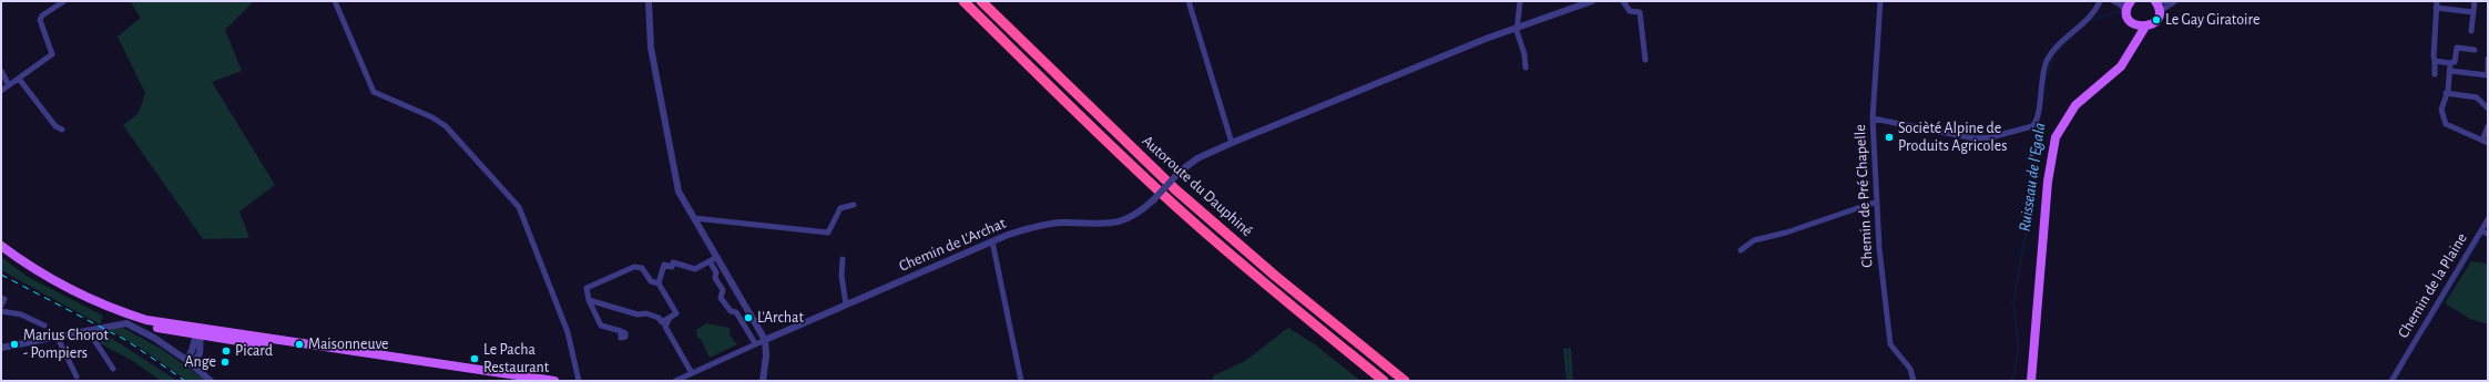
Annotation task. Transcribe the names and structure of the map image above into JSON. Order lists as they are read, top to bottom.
{
  "streets": {
    "highway": ["Autoroute du Dauphiné"],
    "street": ["Chemin de Pré Chapelle", "Chemin de L'Archat", "Chemin de la Plaine"]
  },
  "water": ["Ruisseau de l'Egala"],
  "places": [
    "Le Gay Giratoire",
    "Socièté Alpine de Produits Agricoles",
    "L'Archat",
    "Marius Chorot - Pompiers",
    "Maisonneuve",
    "Picard",
    "Le Pacha Restaurant",
    "Ange"
  ]
}
